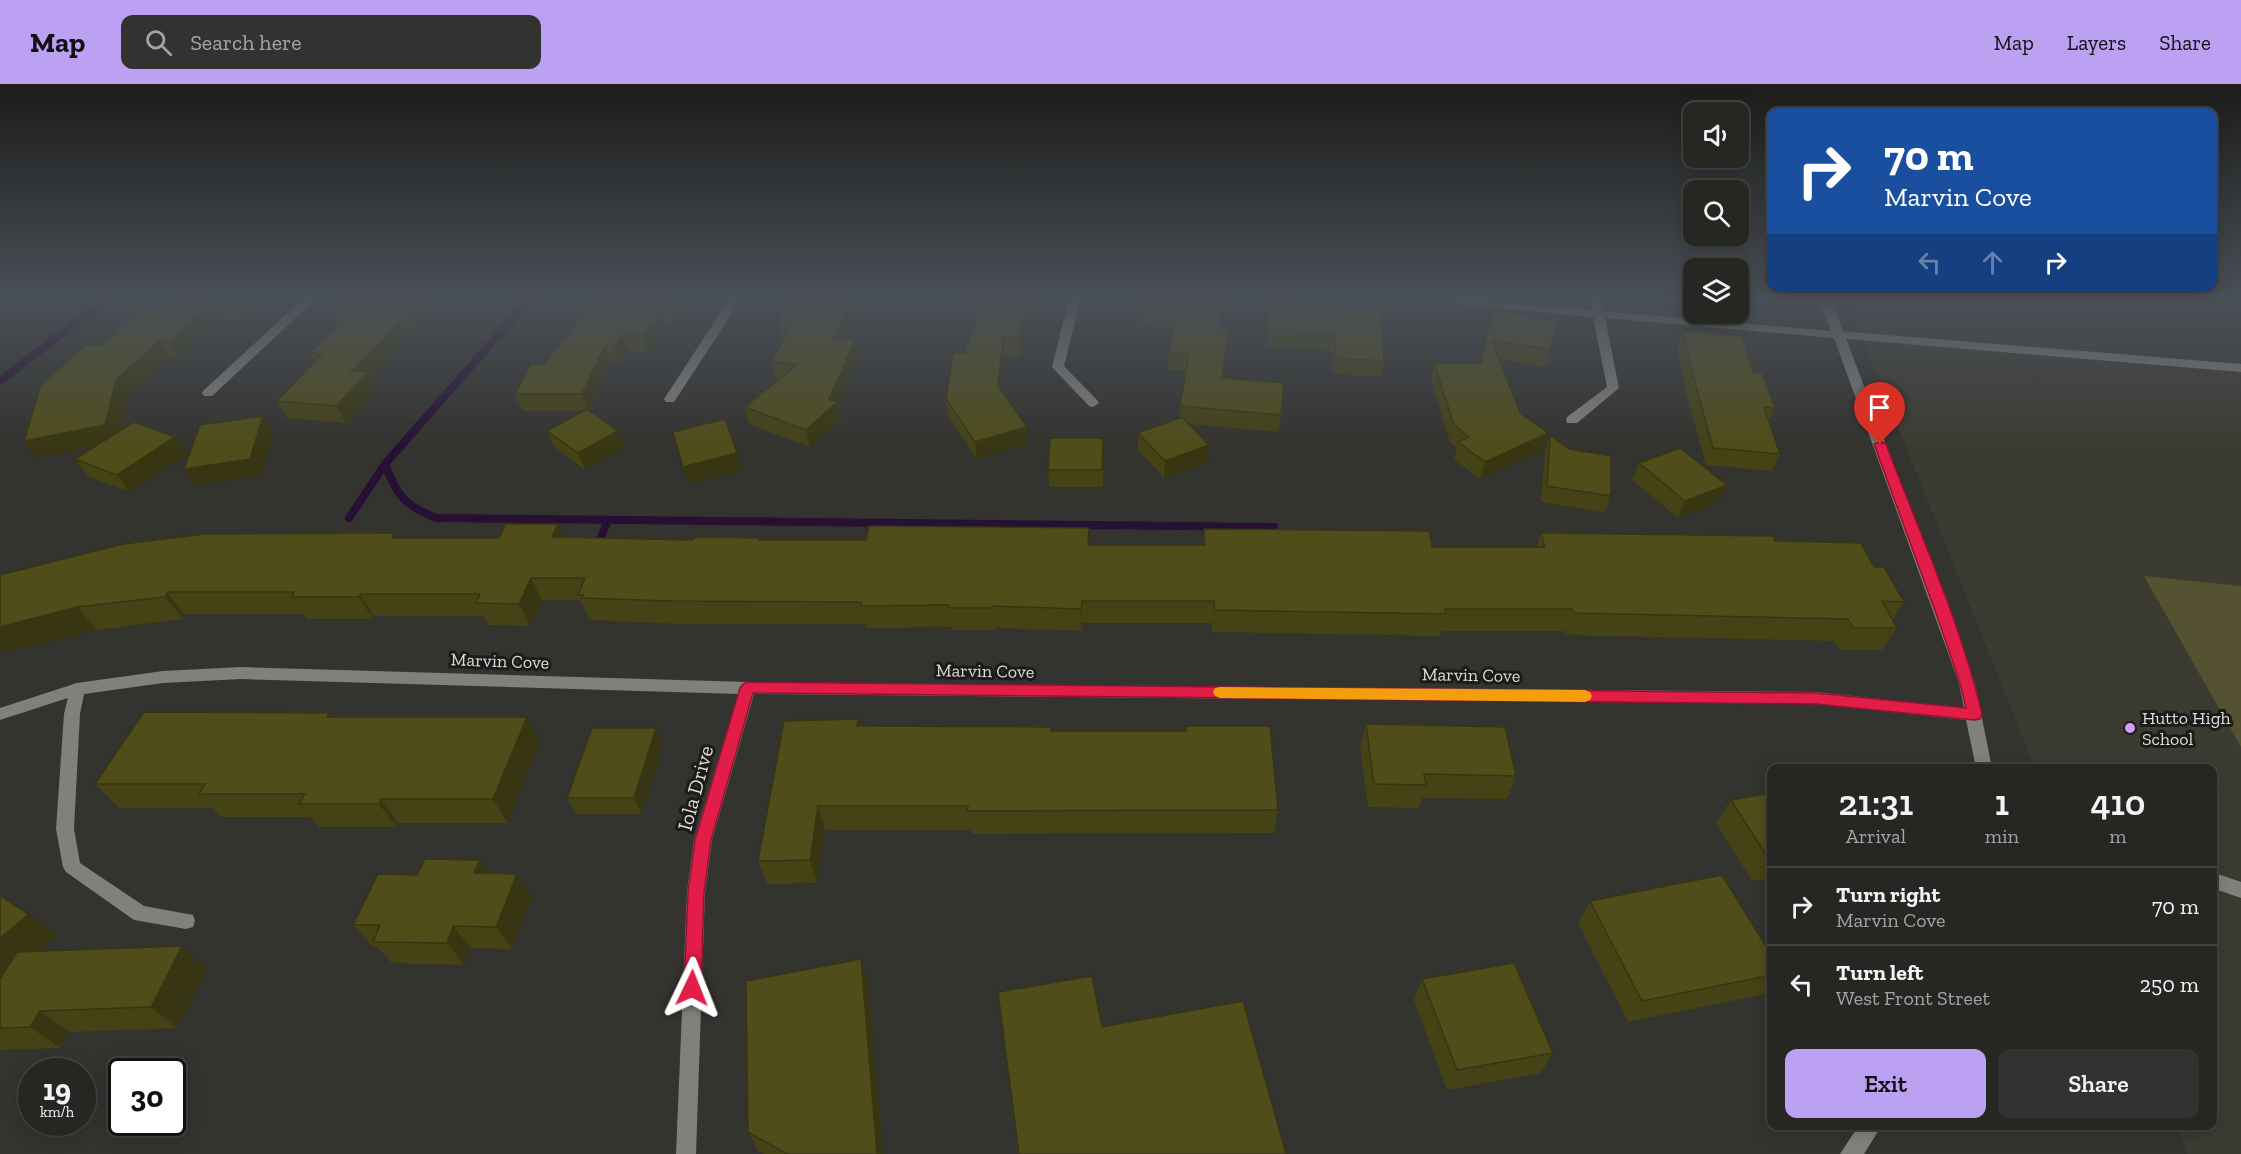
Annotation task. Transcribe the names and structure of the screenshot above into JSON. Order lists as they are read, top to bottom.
{
  "streets": {
    "street": ["Marvin Cove", "Iola Drive"]
  },
  "crossings": [
    ["Marvin Cove", "Iola Drive"]
  ],
  "places": ["Hutto High School"],
  "page": {
    "header": "Map",
    "search": "Search here",
    "nav": ["Map", "Layers", "Share"],
    "turn": ["70 m", "Marvin Cove"],
    "eta": [
      "21:31",
      "Arrival",
      "1",
      "min",
      "410",
      "m"
    ],
    "list": [
      {
        "name": "Turn right",
        "note": "Marvin Cove",
        "value": "70 m"
      },
      {
        "name": "Turn left",
        "note": "West Front Street",
        "value": "250 m"
      }
    ],
    "buttons": ["Exit", "Share"],
    "speed": "19 km/h",
    "limit": "30"
  }
}
